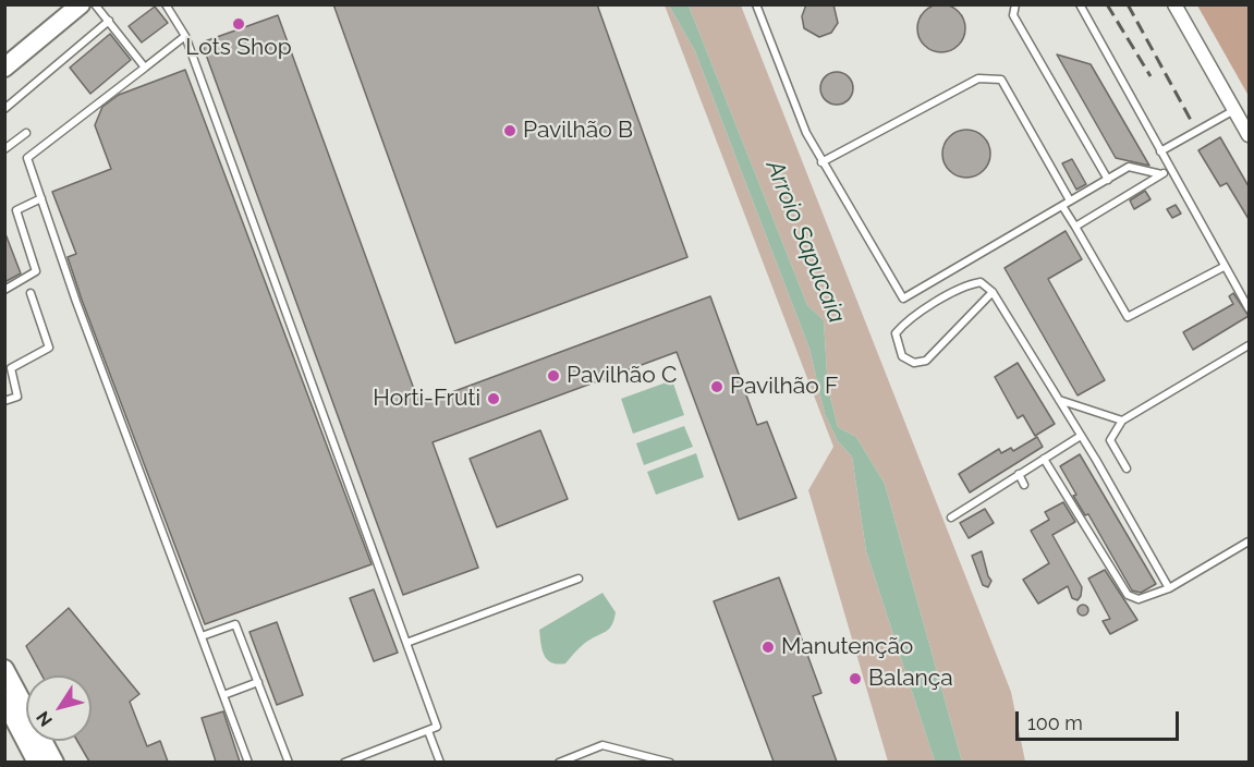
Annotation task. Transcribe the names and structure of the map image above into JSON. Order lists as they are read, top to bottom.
{
  "water": ["Arroio Sapucaia"],
  "places": [
    "Lots Shop",
    "Pavilhão B",
    "Pavilhão C",
    "Pavilhão F",
    "Horti-Fruti",
    "Manutenção",
    "Balança"
  ],
  "scale_bar": "100 m",
  "north": "bottom left"
}
